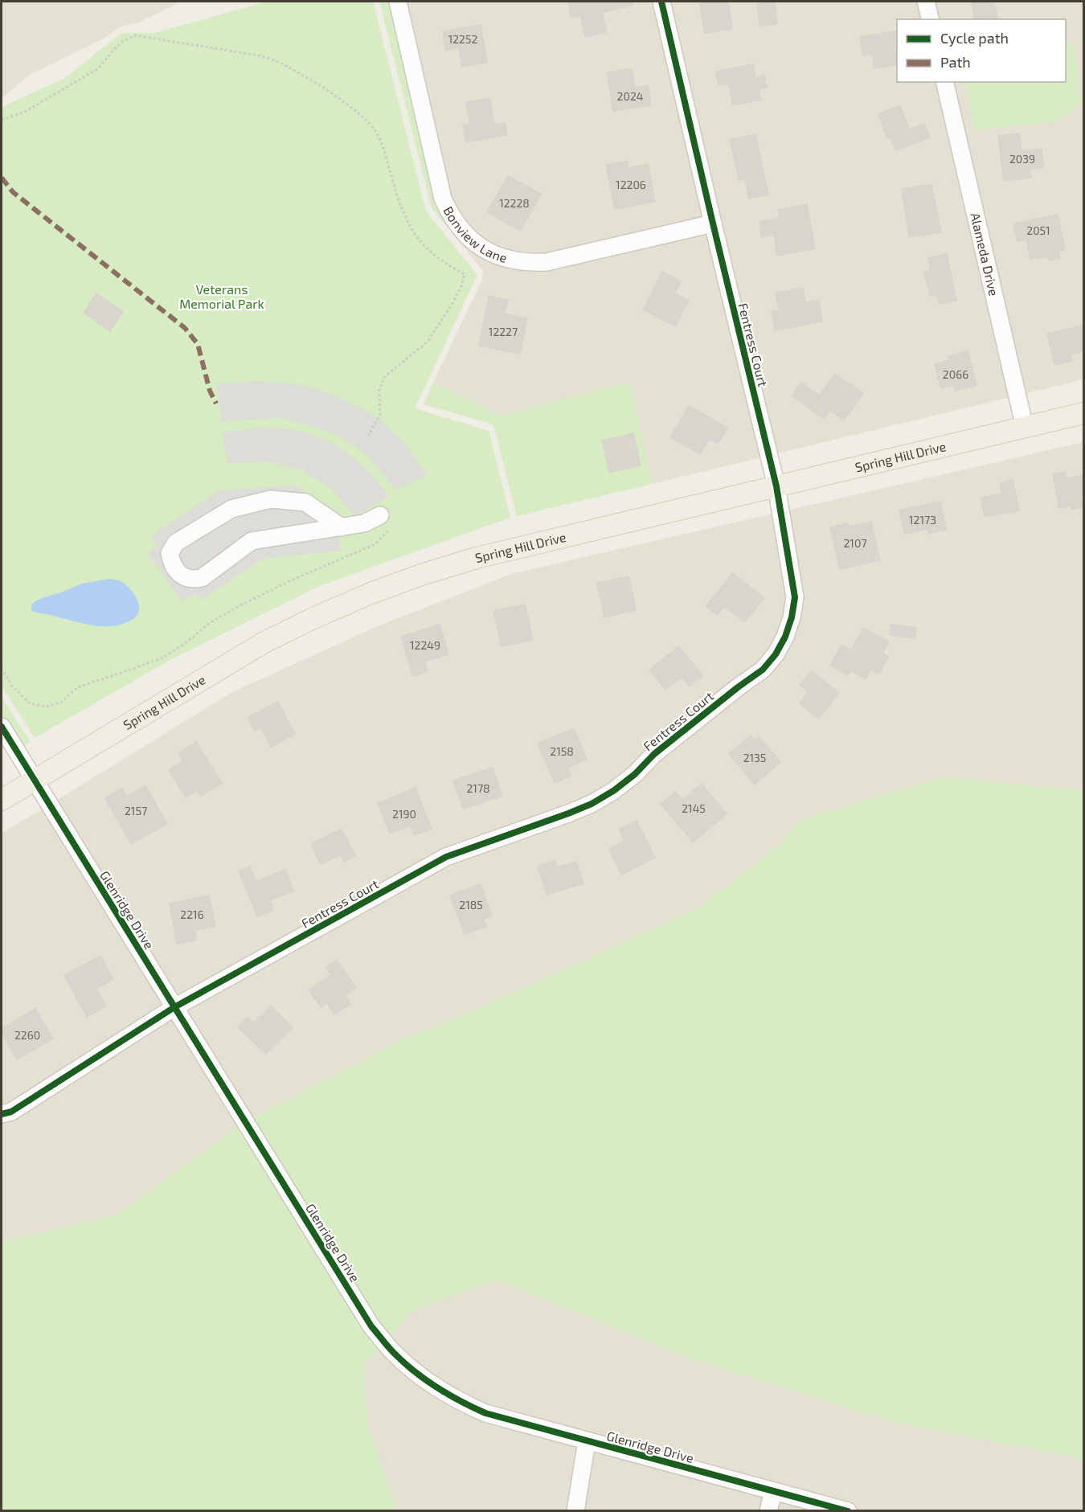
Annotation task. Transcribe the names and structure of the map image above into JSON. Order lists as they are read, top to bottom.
{
  "streets": {
    "main road": ["Spring Hill Drive"],
    "street": [
      "Bonview Lane",
      "Alameda Drive",
      "Fentress Court",
      "Glenridge Drive"
    ]
  },
  "crossings": [
    ["Bonview Lane", "Fentress Court"],
    ["Alameda Drive", "Spring Hill Drive"],
    ["Fentress Court", "Spring Hill Drive"],
    ["Fentress Court", "Glenridge Drive"],
    ["Spring Hill Drive", "Glenridge Drive"]
  ],
  "parks": ["Veterans Memorial Park"],
  "house_numbers": [
    "12252",
    "2024",
    "2039",
    "12206",
    "12228",
    "2051",
    "12227",
    "2066",
    "12173",
    "2107",
    "12249",
    "2158",
    "2135",
    "2178",
    "2145",
    "2157",
    "2190",
    "2185",
    "2216",
    "2260"
  ],
  "legend": ["Cycle path", "Path"]
}
